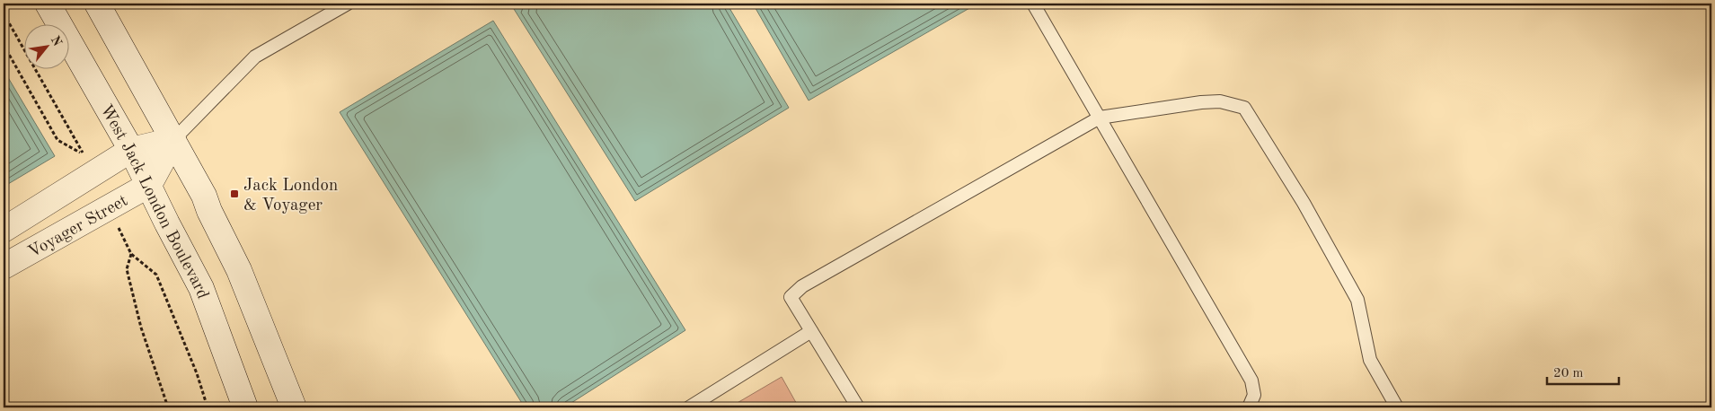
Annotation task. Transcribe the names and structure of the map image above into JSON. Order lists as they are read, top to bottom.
{
  "streets": {
    "main road": ["West Jack London Boulevard", "Voyager Street"]
  },
  "crossings": [
    ["West Jack London Boulevard", "Voyager Street"]
  ],
  "places": {
    "transit": ["Jack London & Voyager"]
  },
  "scale_bar": "20 m",
  "north": "top right"
}
